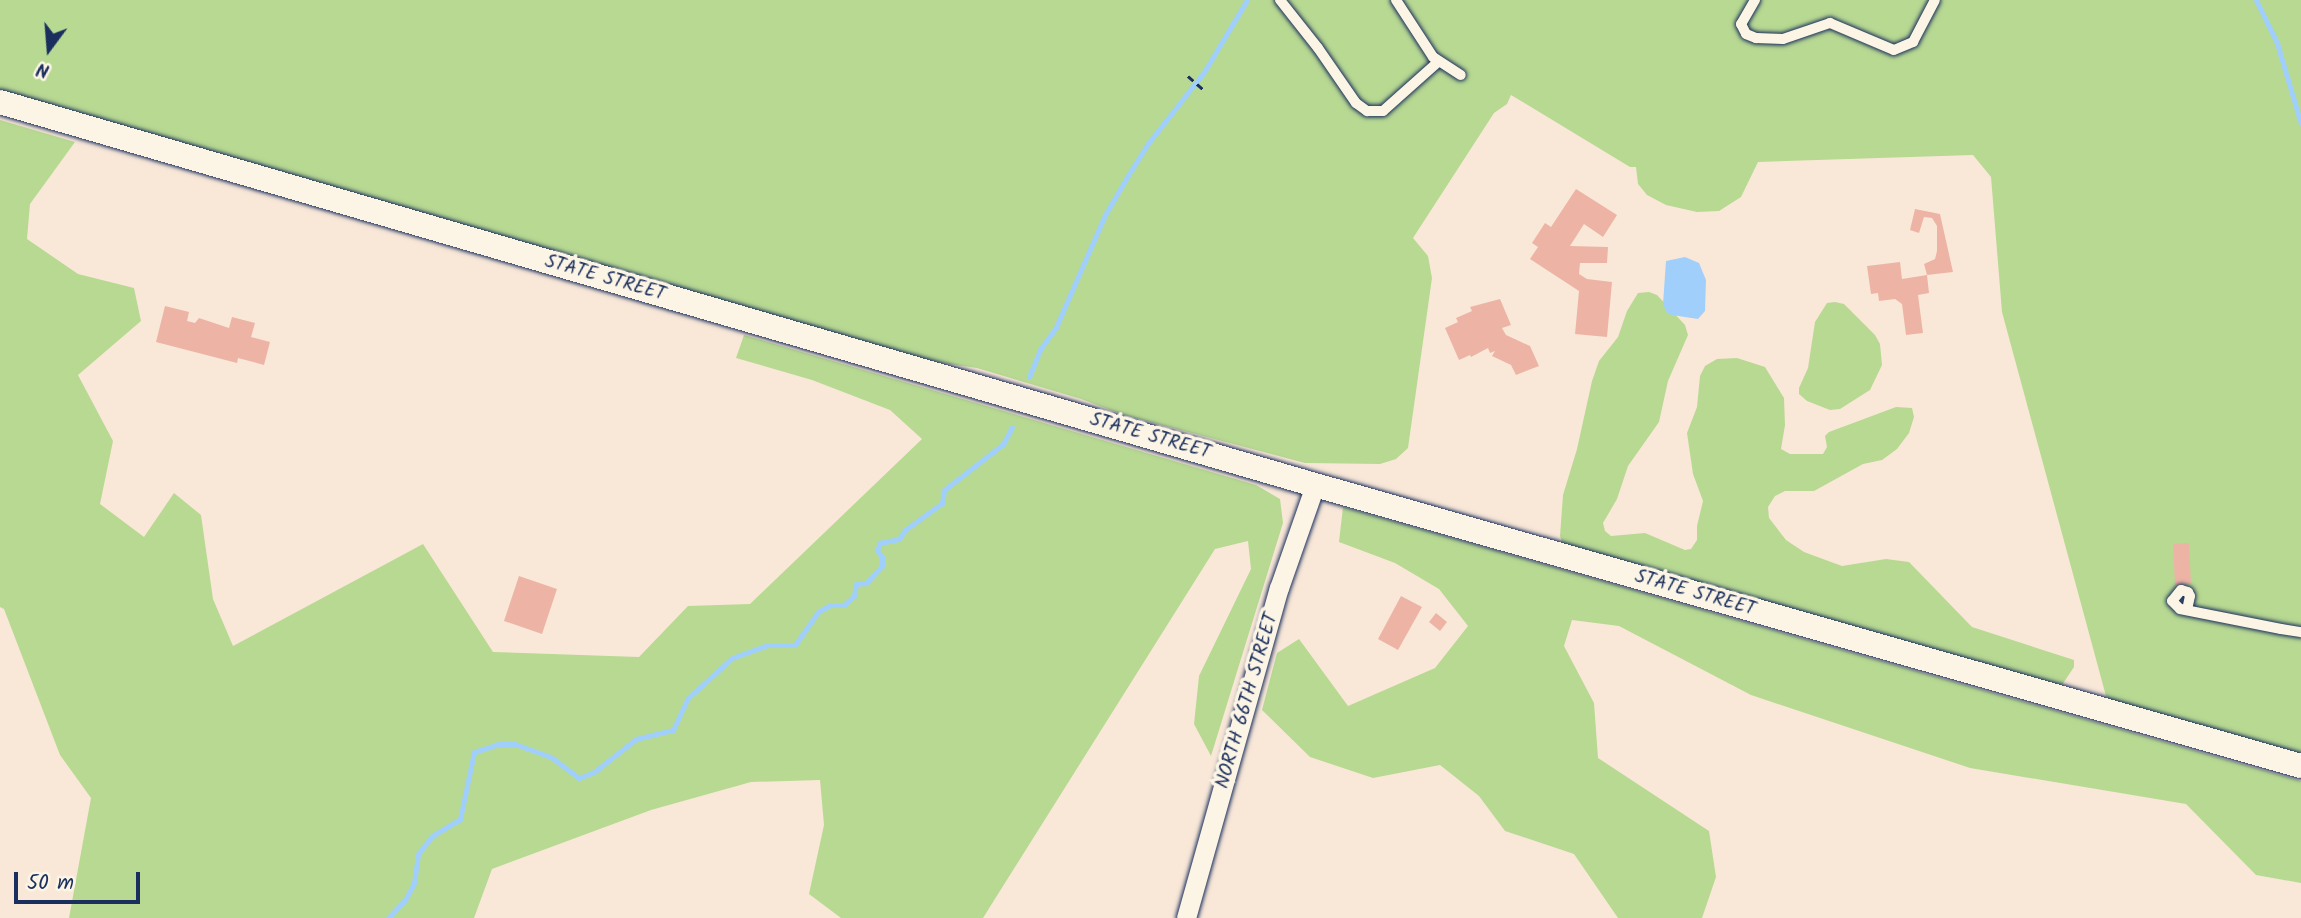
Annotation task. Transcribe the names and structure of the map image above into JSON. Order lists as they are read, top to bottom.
{
  "streets": {
    "street": ["STATE STREET", "NORTH 66TH STREET"]
  },
  "crossings": [
    ["STATE STREET", "NORTH 66TH STREET"]
  ],
  "scale_bar": "50 m",
  "north": "bottom"
}
